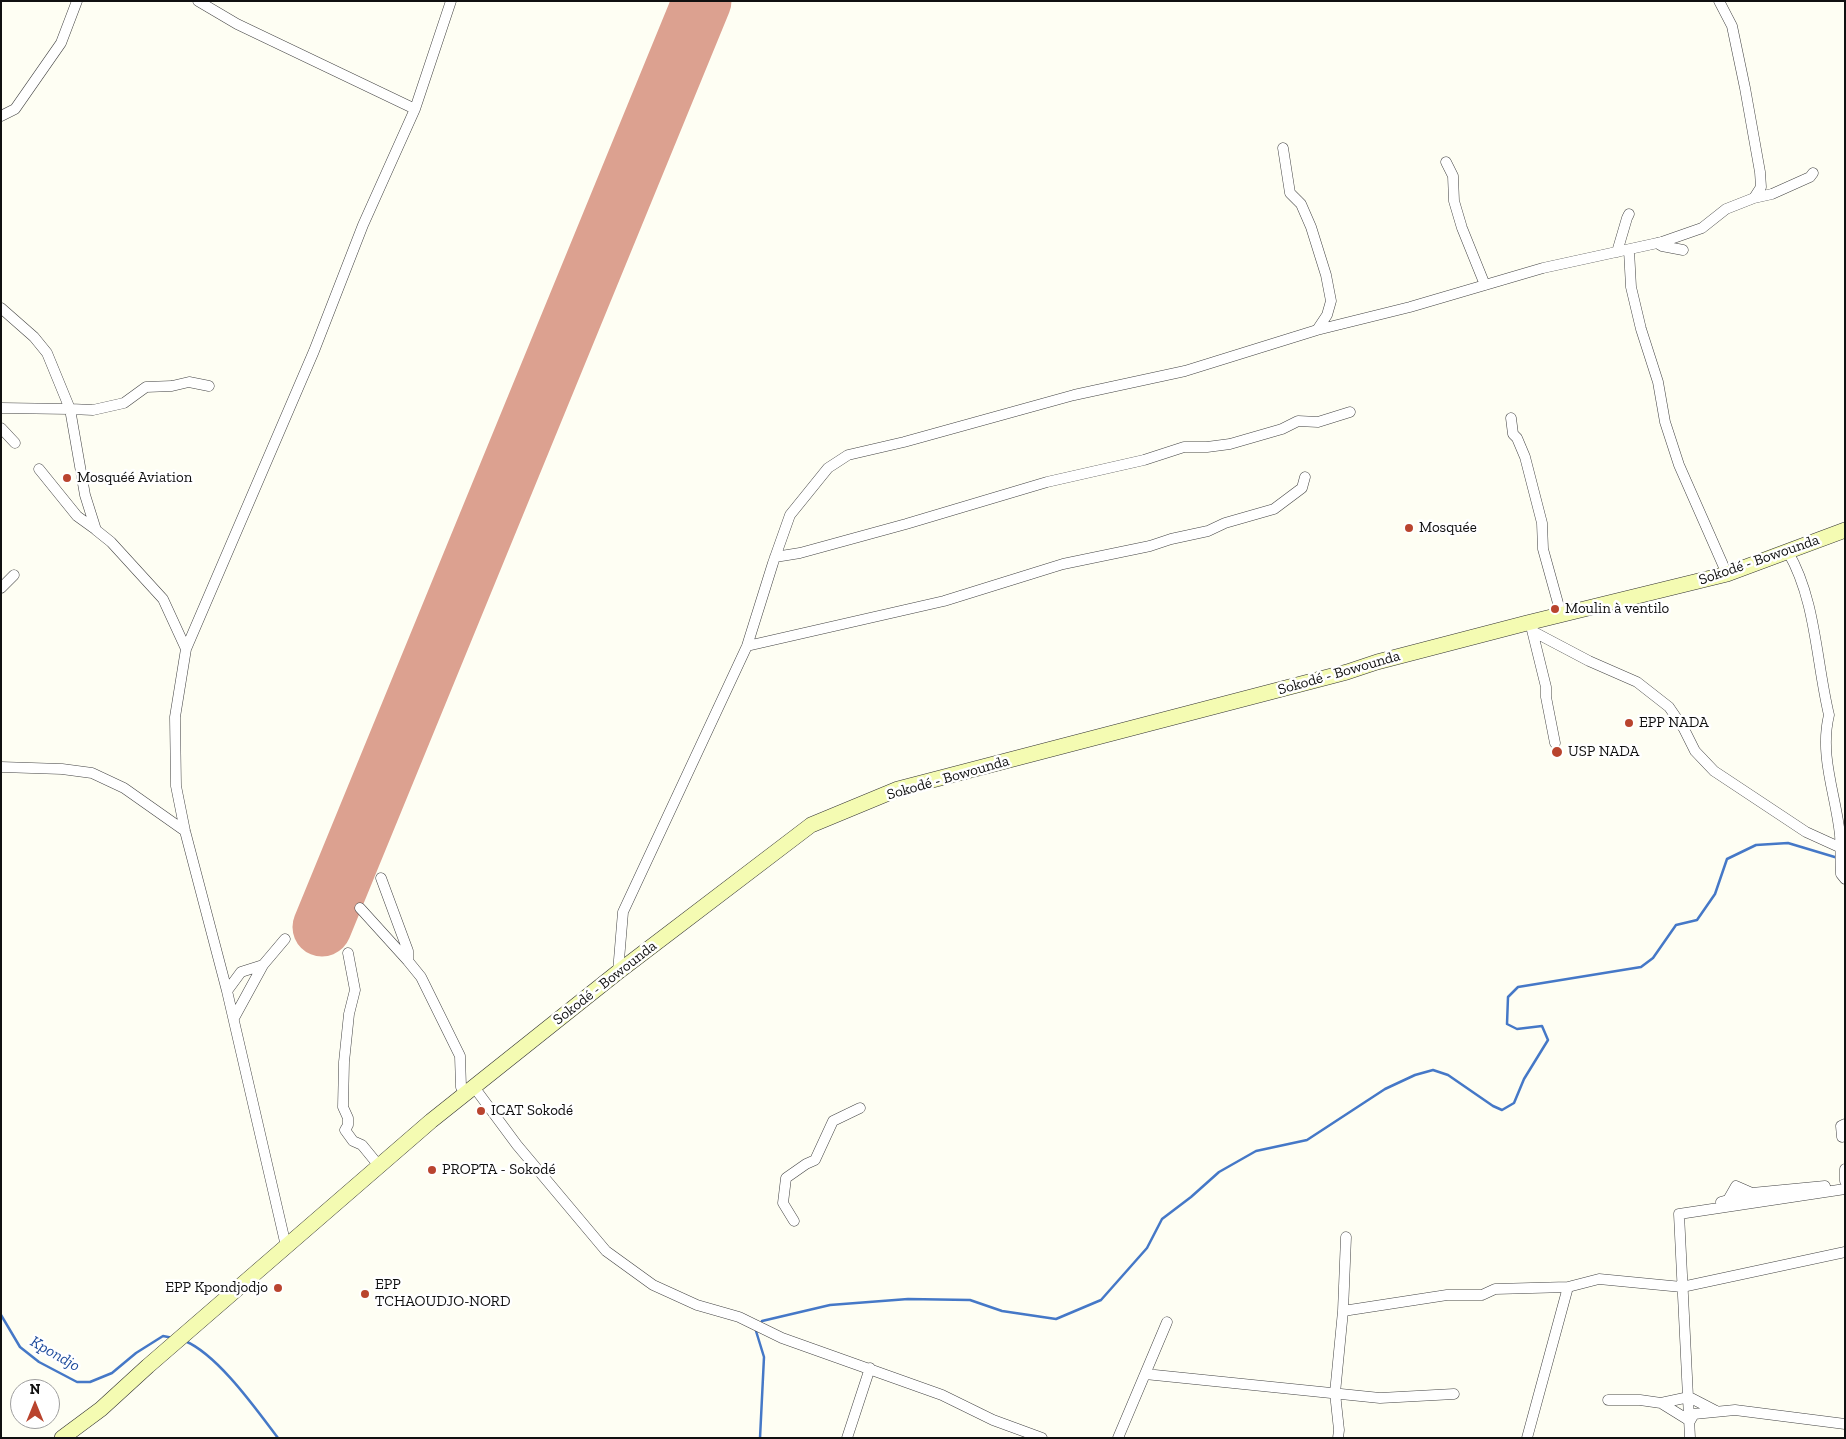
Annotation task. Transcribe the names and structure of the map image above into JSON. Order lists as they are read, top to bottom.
{
  "streets": {
    "main road": ["Sokodé - Bowounda"]
  },
  "water": ["Kpondjo"],
  "places": [
    "Mosquéé Aviation",
    "Mosquée",
    "Moulin à ventilo",
    "EPP NADA",
    "USP NADA",
    "ICAT Sokodé",
    "PROPTA - Sokodé",
    "EPP Kpondjodjo",
    "EPP TCHAOUDJO-NORD"
  ],
  "north": "top"
}
